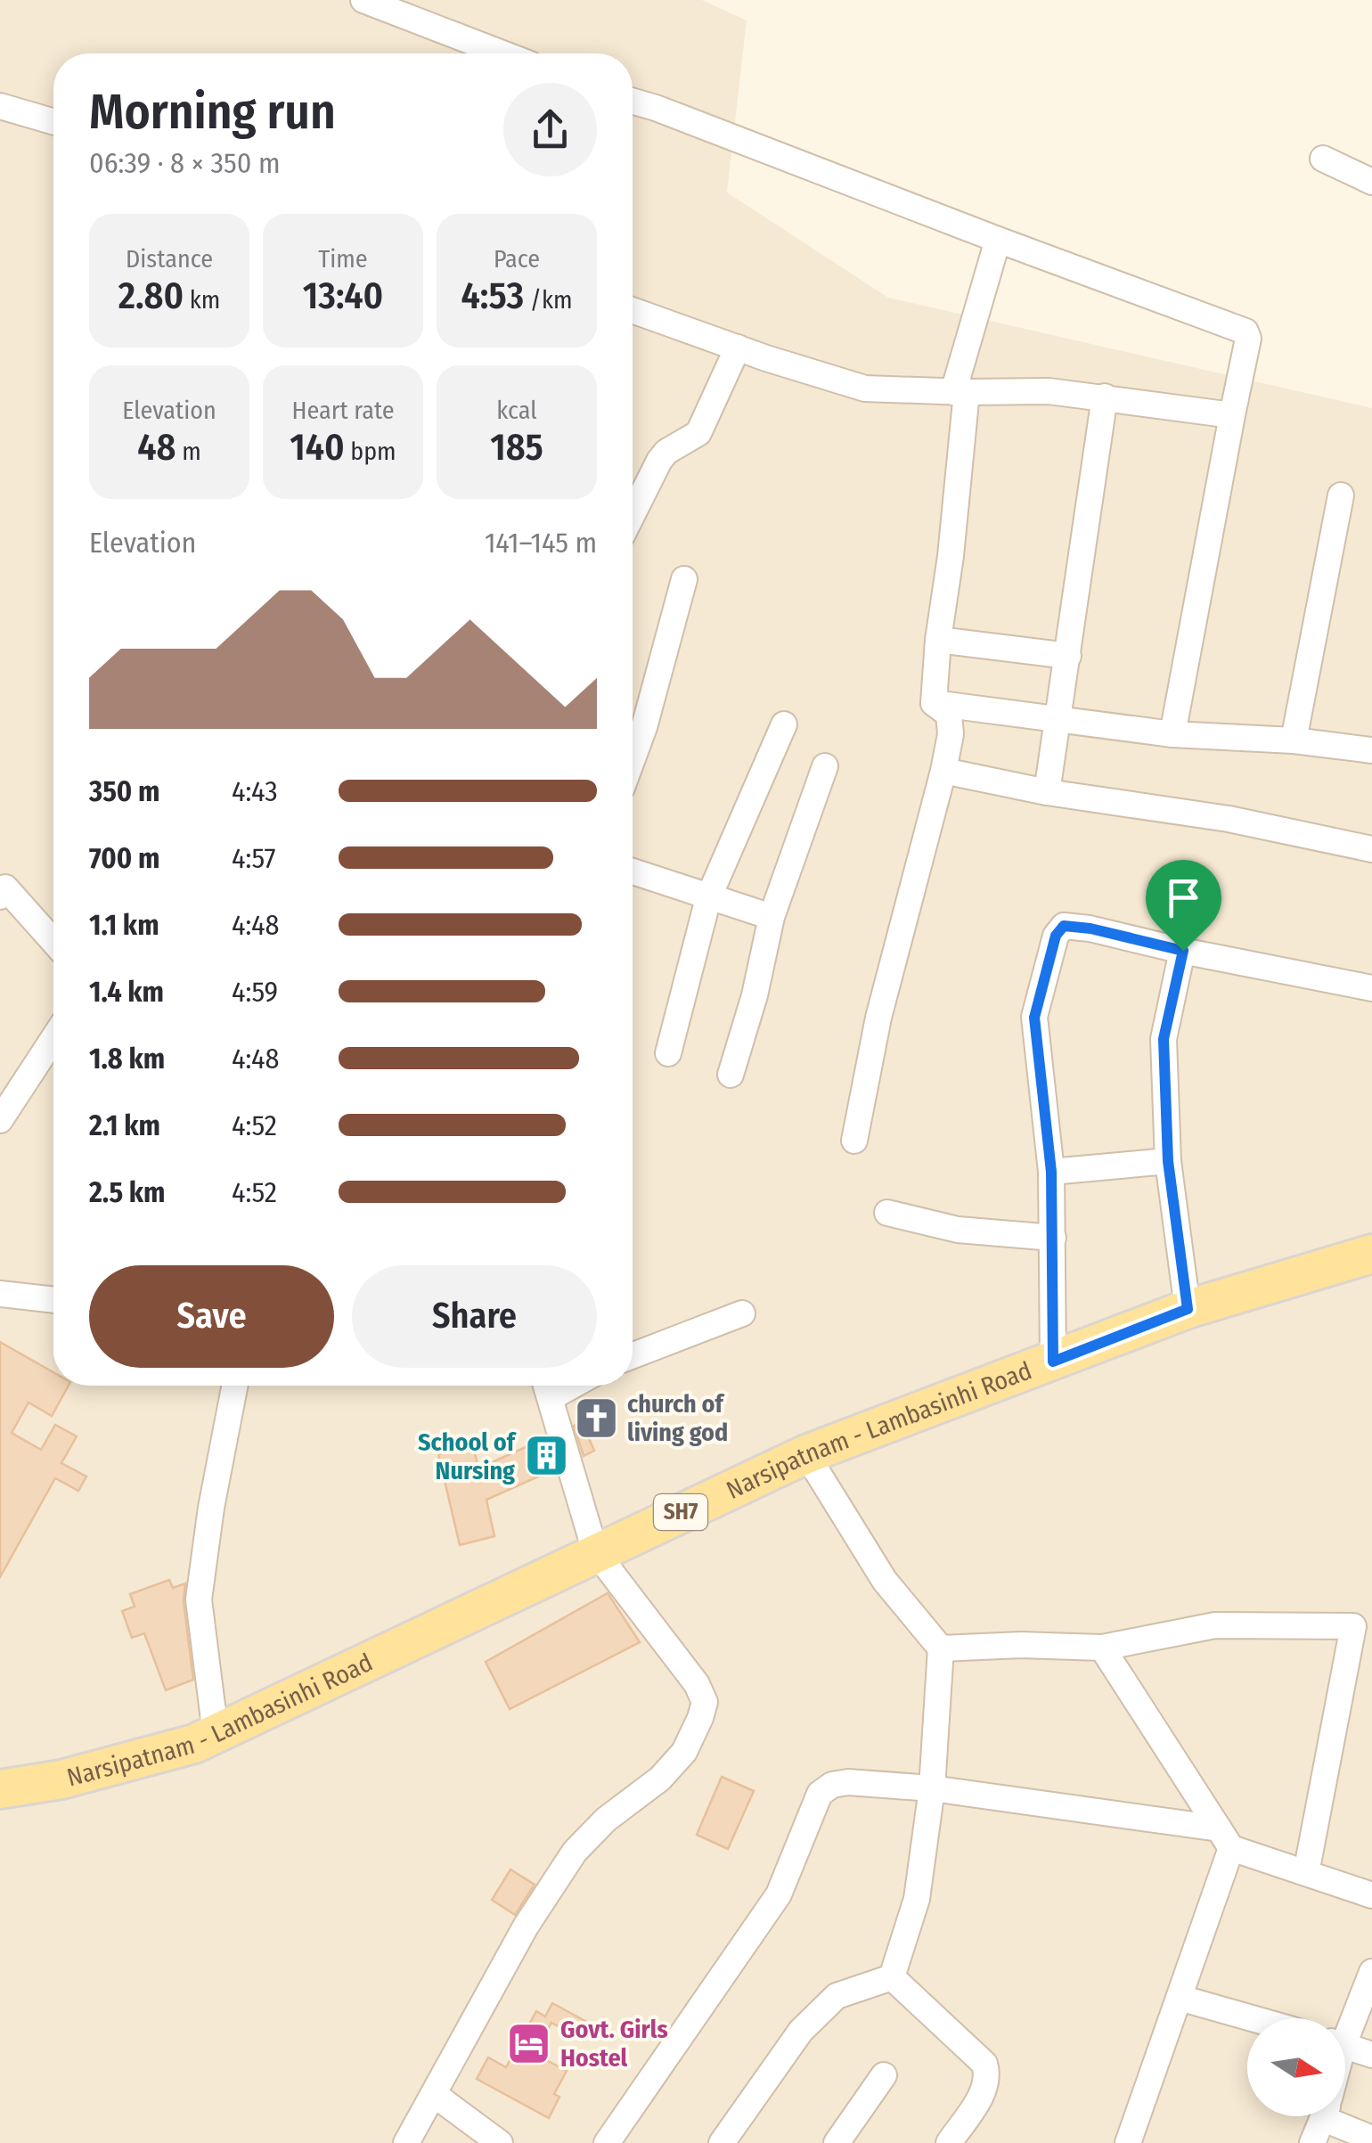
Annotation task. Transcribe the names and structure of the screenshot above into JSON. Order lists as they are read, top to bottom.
{
  "streets": {
    "main road": ["Narsipatnam - Lambasinhi Road", "SH7"]
  },
  "places": {
    "church": ["church of living god"],
    "building": ["School of Nursing"],
    "hotel": ["Govt. Girls Hostel"]
  },
  "north": "right",
  "page": {
    "heading": ["Morning run", "06:39 · 8 × 350 m"],
    "stats": [
      ["Distance", "2.80 km"],
      ["Time", "13:40"],
      ["Pace", "4:53 /km"],
      ["Elevation", "48 m"],
      ["Heart rate", "140 bpm"],
      ["kcal", "185"]
    ],
    "chart": ["Elevation", "141–145 m"],
    "list": [
      {
        "name": "350 m",
        "note": "4:43"
      },
      {
        "name": "700 m",
        "note": "4:57"
      },
      {
        "name": "1.1 km",
        "note": "4:48"
      },
      {
        "name": "1.4 km",
        "note": "4:59"
      },
      {
        "name": "1.8 km",
        "note": "4:48"
      },
      {
        "name": "2.1 km",
        "note": "4:52"
      },
      {
        "name": "2.5 km",
        "note": "4:52"
      }
    ],
    "buttons": ["Save", "Share"]
  }
}
